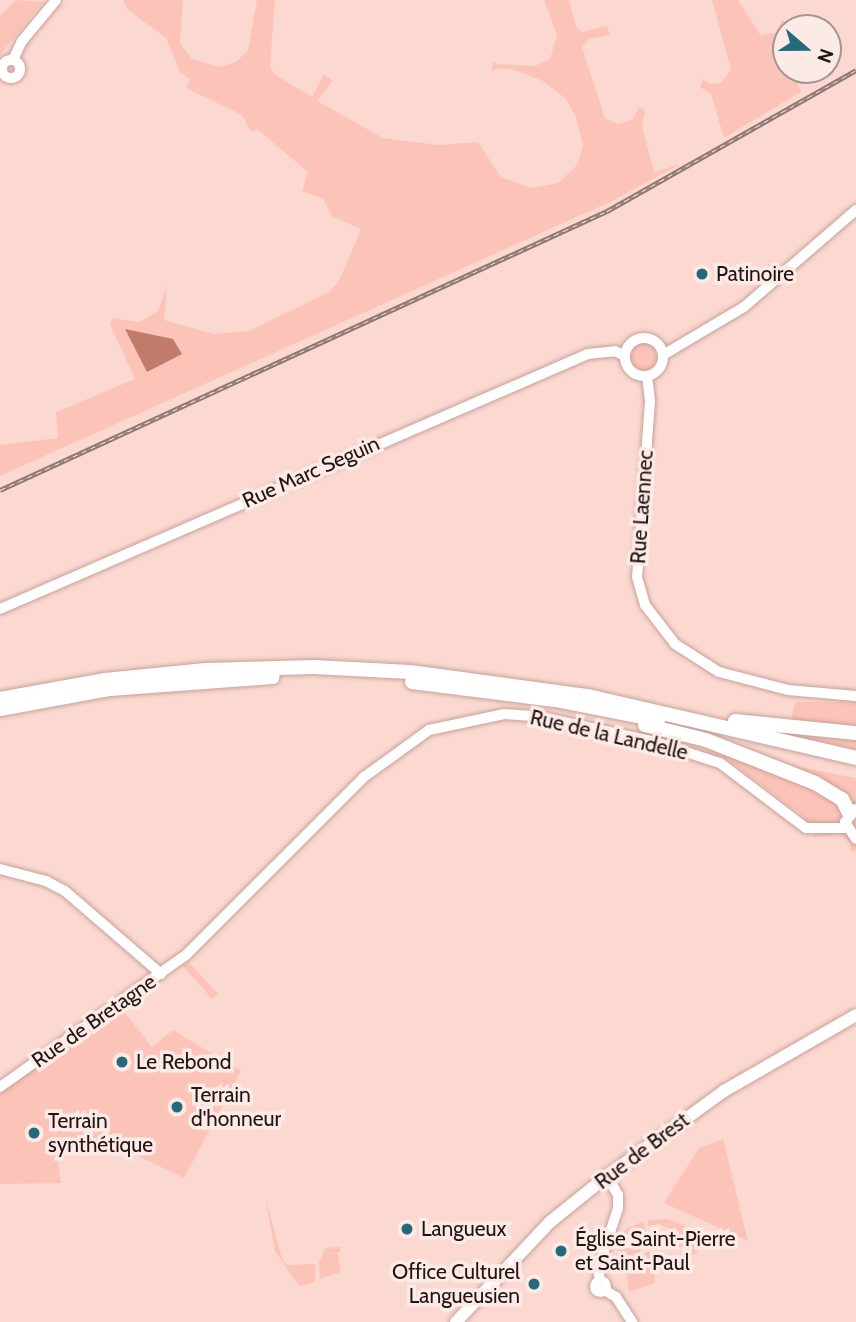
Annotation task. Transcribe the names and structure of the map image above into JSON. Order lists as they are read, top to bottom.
{
  "streets": {
    "main road": ["Rue de Brest"],
    "street": [
      "Rue Marc Seguin",
      "Rue Laennec",
      "Rue de la Landelle",
      "Rue de Bretagne"
    ]
  },
  "crossings": [
    ["Rue Marc Seguin", "Rue Laennec"],
    ["Rue de la Landelle", "Rue de Bretagne"]
  ],
  "places": [
    "Patinoire",
    "Le Rebond",
    "Terrain d'honneur",
    "Terrain synthétique",
    "Langueux",
    "Église Saint-Pierre et Saint-Paul",
    "Office Culturel Langueusien"
  ],
  "north": "right"
}
